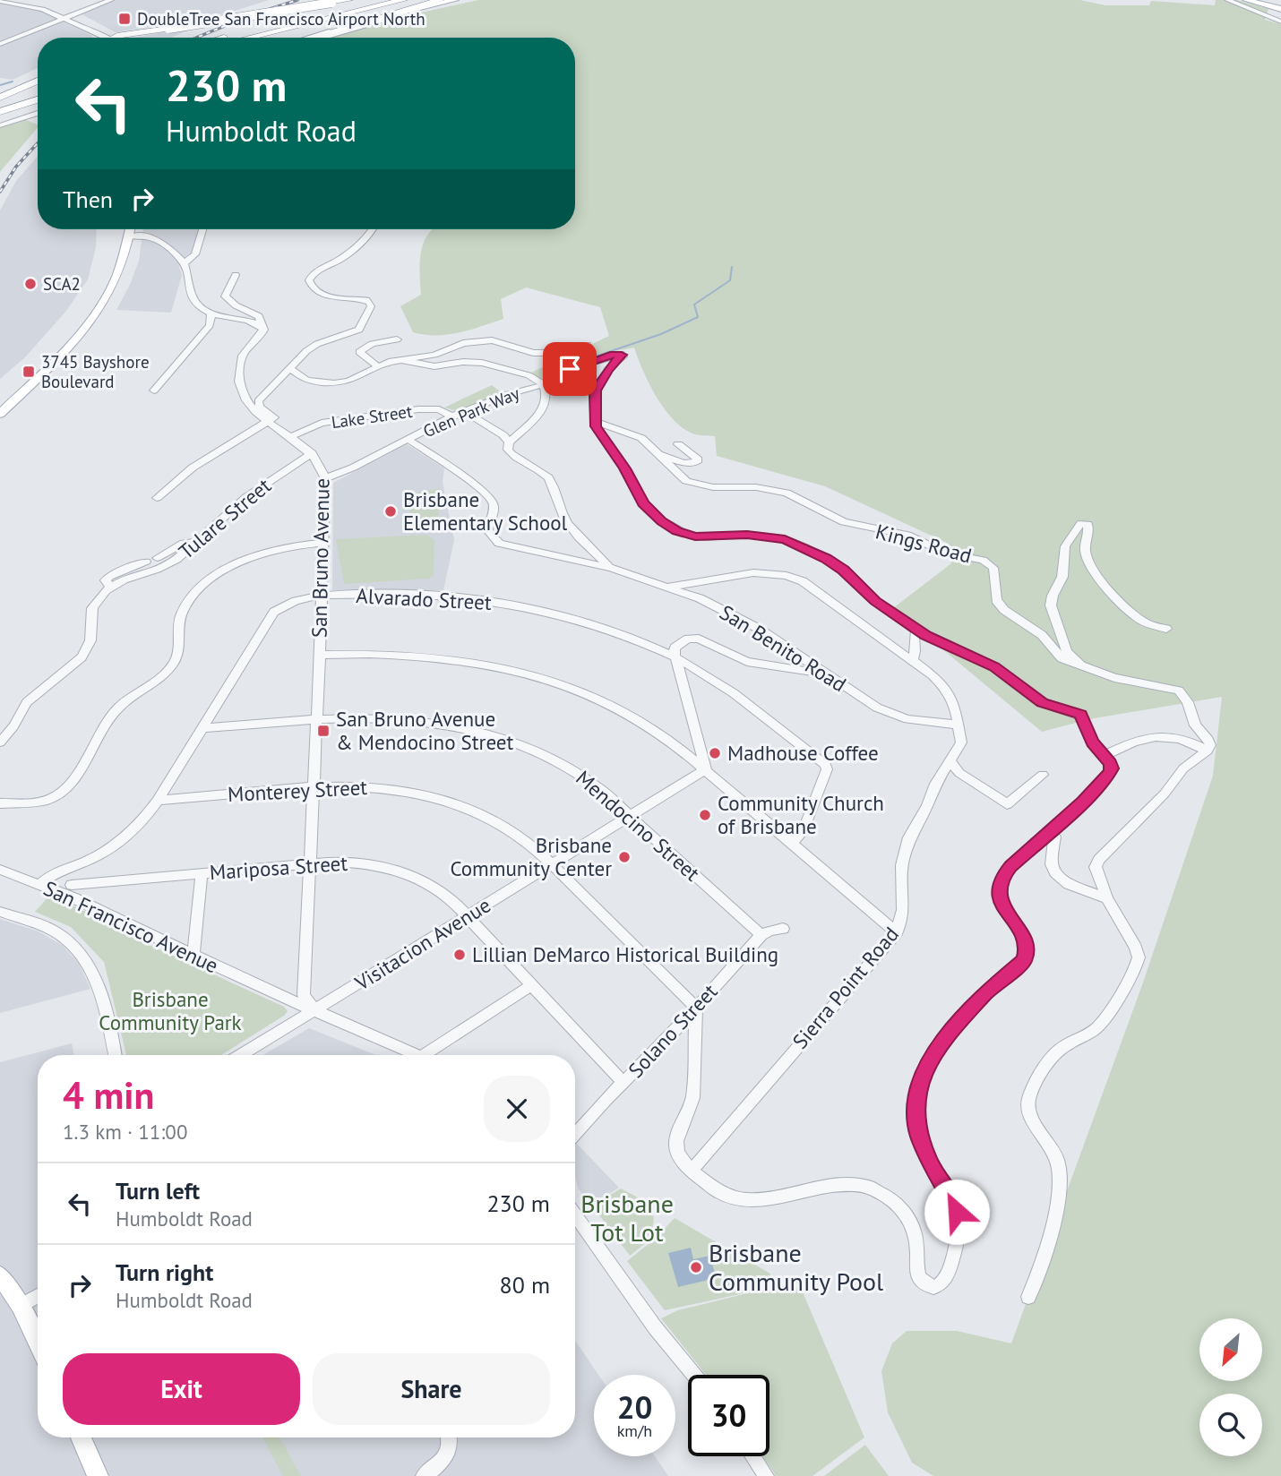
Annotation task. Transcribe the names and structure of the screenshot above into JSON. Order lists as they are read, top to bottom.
{
  "streets": {
    "street": [
      "Glen Park Way",
      "Lake Street",
      "Tulare Street",
      "Kings Road",
      "San Bruno Avenue",
      "Alvarado Street",
      "San Benito Road",
      "Monterey Street",
      "Mendocino Street",
      "Mariposa Street",
      "San Francisco Avenue",
      "Visitacion Avenue",
      "Sierra Point Road",
      "Solano Street"
    ]
  },
  "crossings": [
    ["Glen Park Way", "Lake Street"],
    ["Glen Park Way", "San Bruno Avenue"],
    ["Glen Park Way", "San Benito Road"],
    ["Lake Street", "San Bruno Avenue"],
    ["Tulare Street", "San Bruno Avenue"],
    ["San Bruno Avenue", "Alvarado Street"],
    ["San Bruno Avenue", "Monterey Street"],
    ["San Bruno Avenue", "Mendocino Street"],
    ["San Bruno Avenue", "Mariposa Street"],
    ["San Bruno Avenue", "San Francisco Avenue"],
    ["San Bruno Avenue", "Visitacion Avenue"],
    ["Alvarado Street", "Monterey Street"],
    ["Alvarado Street", "Mendocino Street"],
    ["Alvarado Street", "San Francisco Avenue"],
    ["San Benito Road", "Sierra Point Road"],
    ["Monterey Street", "Visitacion Avenue"],
    ["Monterey Street", "Solano Street"],
    ["Mendocino Street", "Visitacion Avenue"],
    ["Mendocino Street", "Solano Street"],
    ["Mariposa Street", "San Francisco Avenue"],
    ["Mariposa Street", "Visitacion Avenue"],
    ["Mariposa Street", "Solano Street"],
    ["San Francisco Avenue", "Visitacion Avenue"]
  ],
  "parks": ["Brisbane Community Park", "Brisbane Tot Lot"],
  "places": {
    "transit": ["DoubleTree San Francisco Airport North", "3745 Bayshore Boulevard", "San Bruno Avenue & Mendocino Street"],
    "other": [
      "SCA2",
      "Brisbane Elementary School",
      "Madhouse Coffee",
      "Community Church of Brisbane",
      "Brisbane Community Center",
      "Lillian DeMarco Historical Building",
      "Brisbane Community Pool"
    ]
  },
  "north": "bottom left",
  "page": {
    "turn": ["230 m", "Humboldt Road"],
    "then": "Then",
    "heading": ["4 min", "1.3 km · 11:00"],
    "list": [
      {
        "name": "Turn left",
        "note": "Humboldt Road",
        "value": "230 m"
      },
      {
        "name": "Turn right",
        "note": "Humboldt Road",
        "value": "80 m"
      }
    ],
    "buttons": ["Exit", "Share"],
    "speed": "20 km/h",
    "limit": "30"
  }
}
